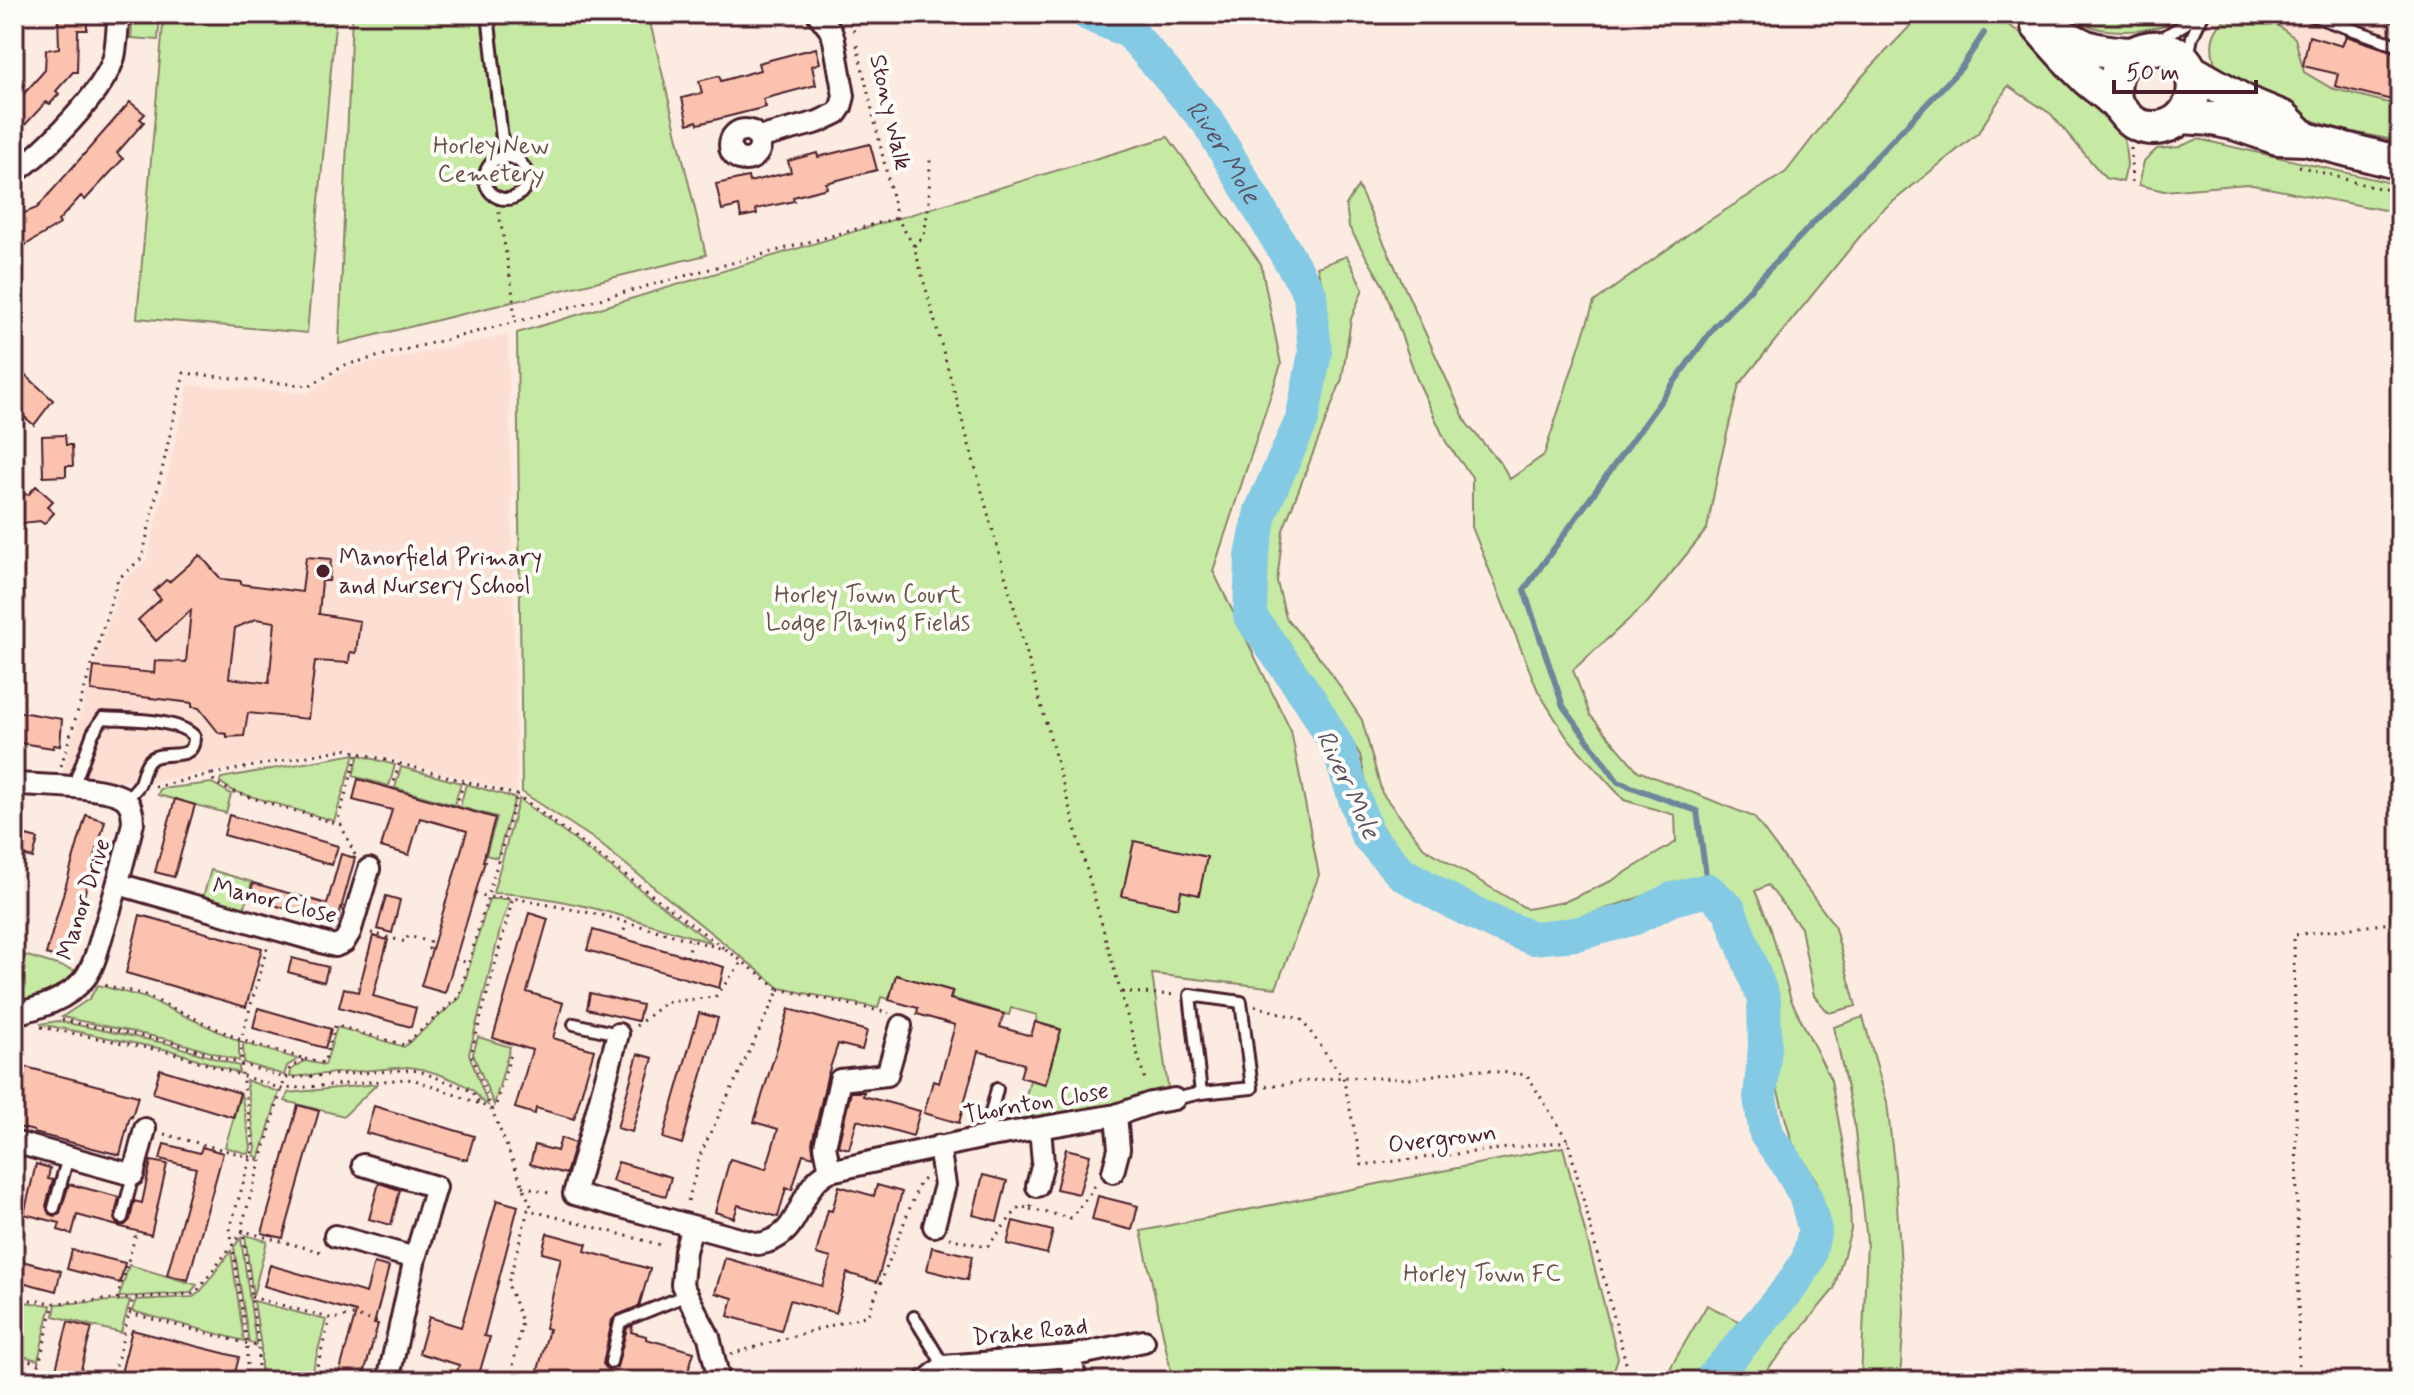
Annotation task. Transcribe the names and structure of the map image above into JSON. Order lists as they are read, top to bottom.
{
  "streets": {
    "street": [
      "Manor Drive",
      "Manor Close",
      "Thornton Close",
      "Drake Road"
    ],
    "path": ["Stony Walk", "Overgrown"]
  },
  "crossings": [
    ["Stony Walk", "Thornton Close"],
    ["Manor Drive", "Manor Close"]
  ],
  "water": ["River Mole"],
  "parks": ["Horley New Cemetery", "Horley Town Court Lodge Playing Fields", "Horley Town FC"],
  "places": ["Manorfield Primary and Nursery School"],
  "scale_bar": "50 m"
}
